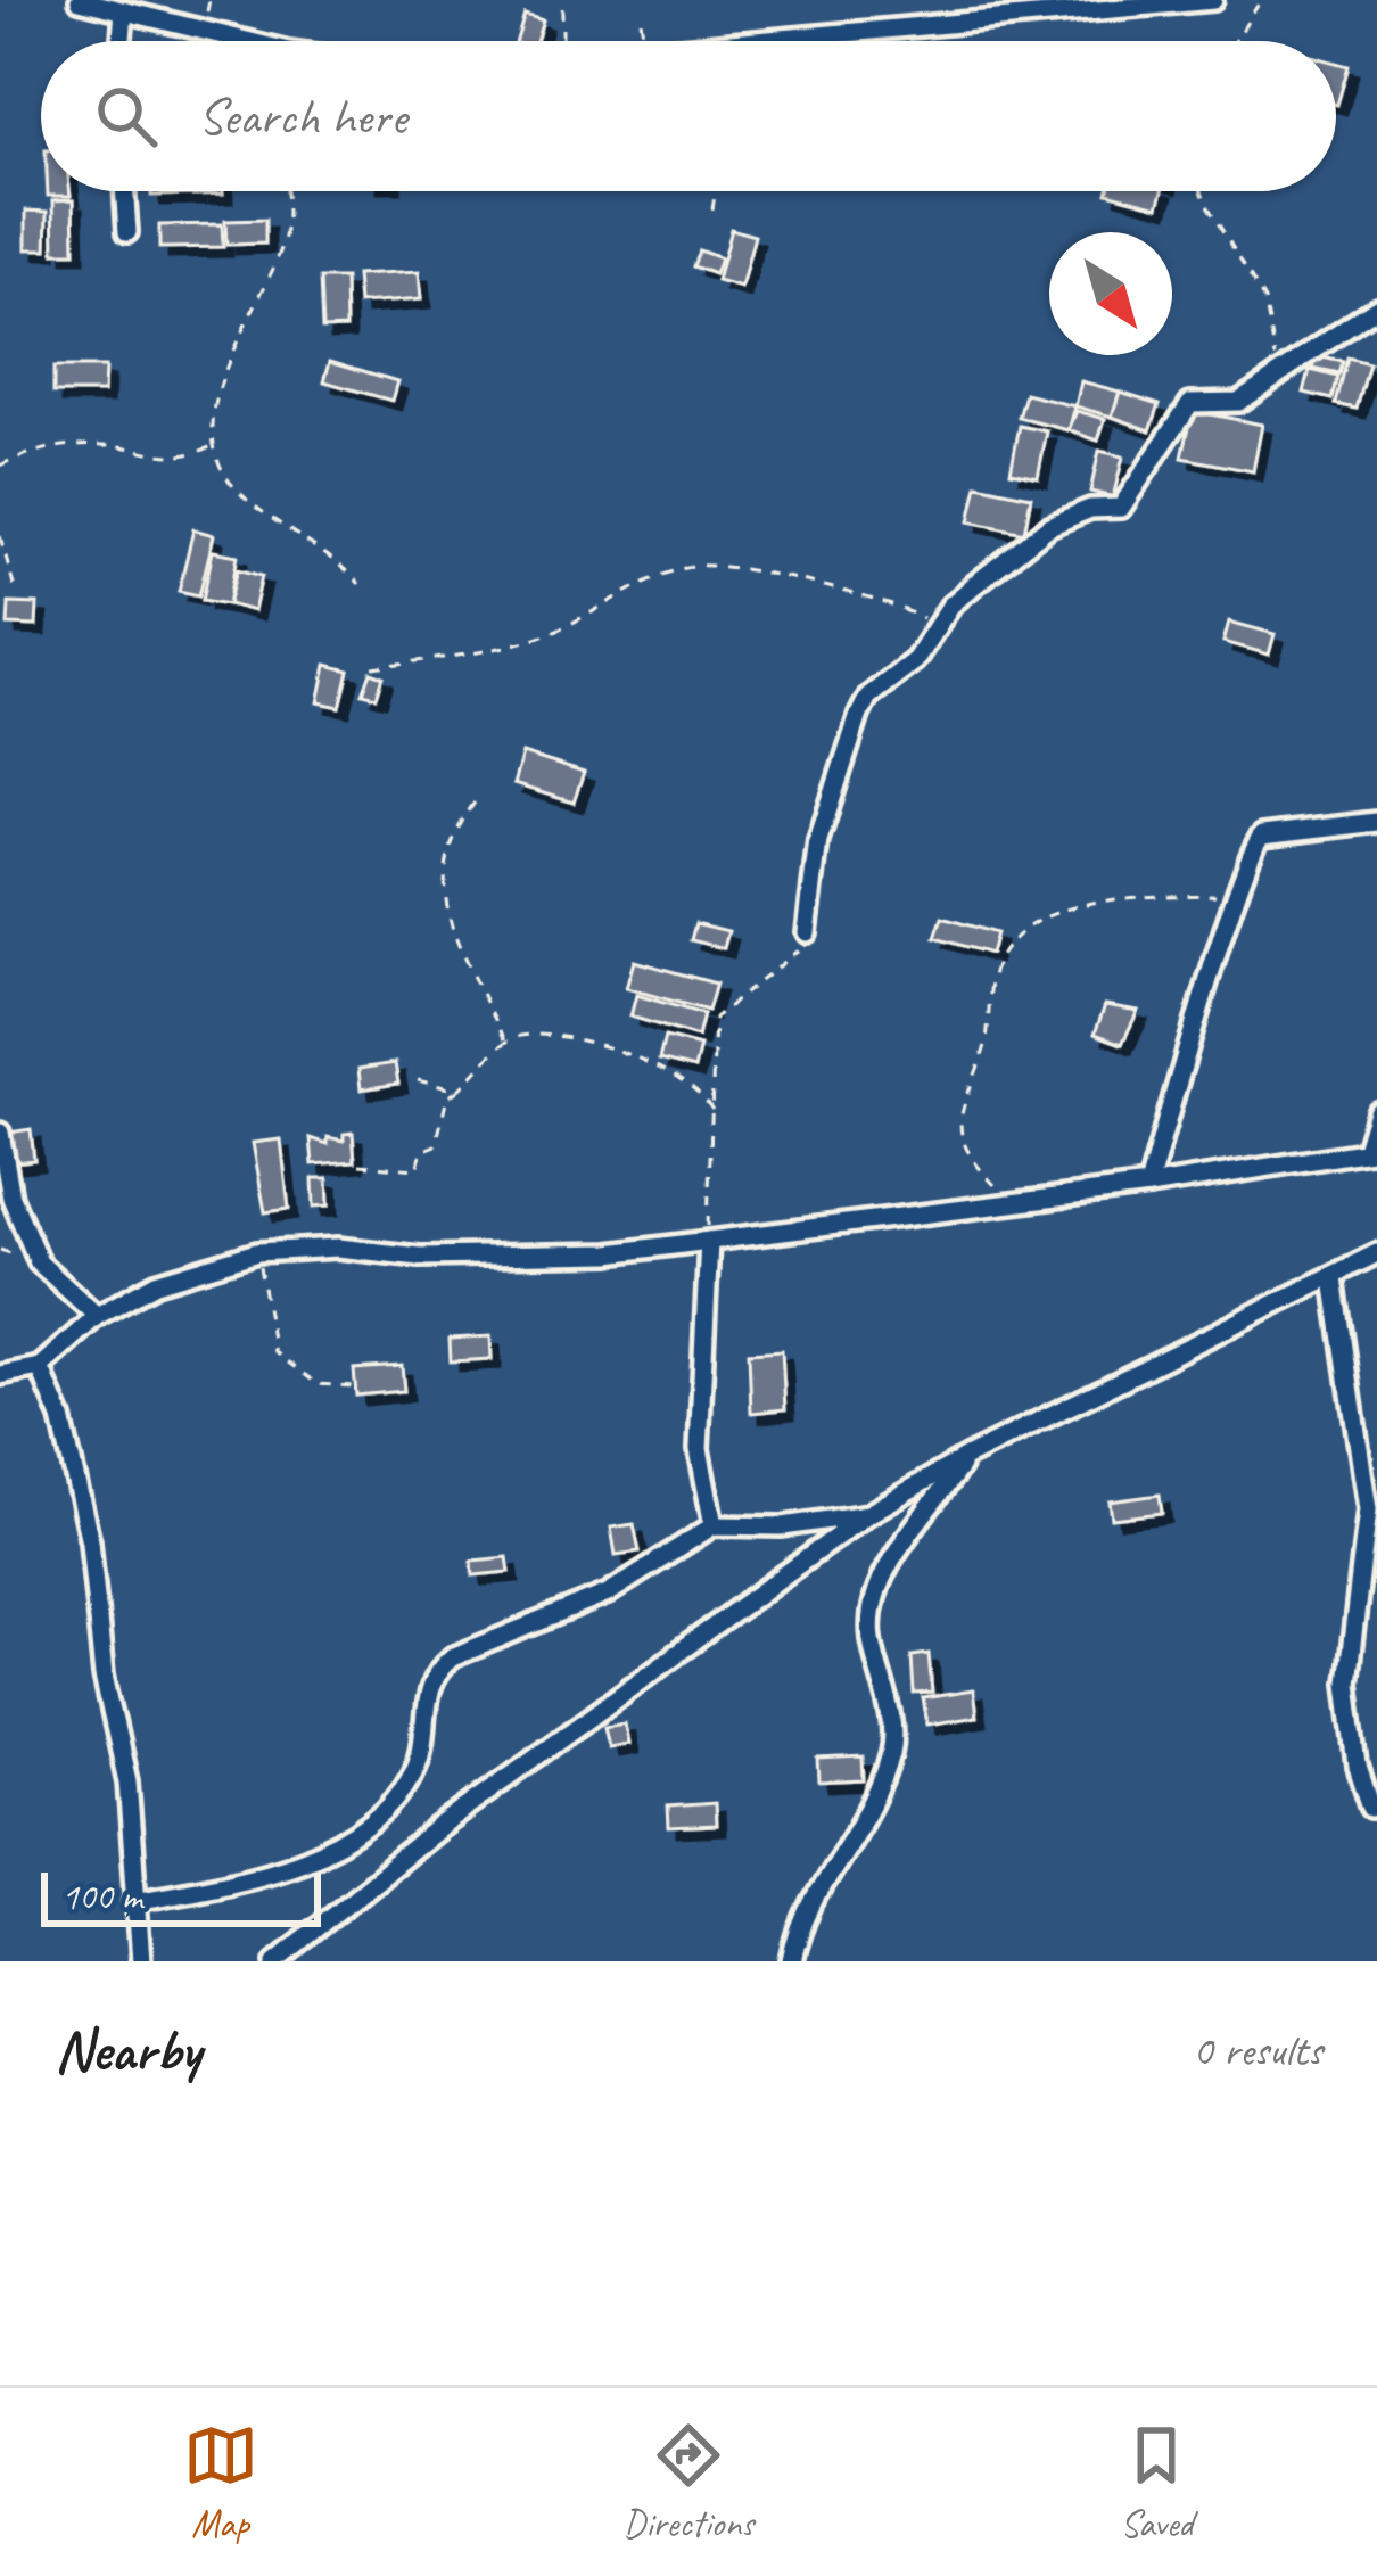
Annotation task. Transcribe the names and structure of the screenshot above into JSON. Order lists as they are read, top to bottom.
{
  "scale_bar": "100 m",
  "north": "bottom right",
  "page": {
    "search": "Search here",
    "scale": "100 m",
    "heading": ["Nearby", "0 results"],
    "nav": ["Map", "Directions", "Saved"]
  }
}
